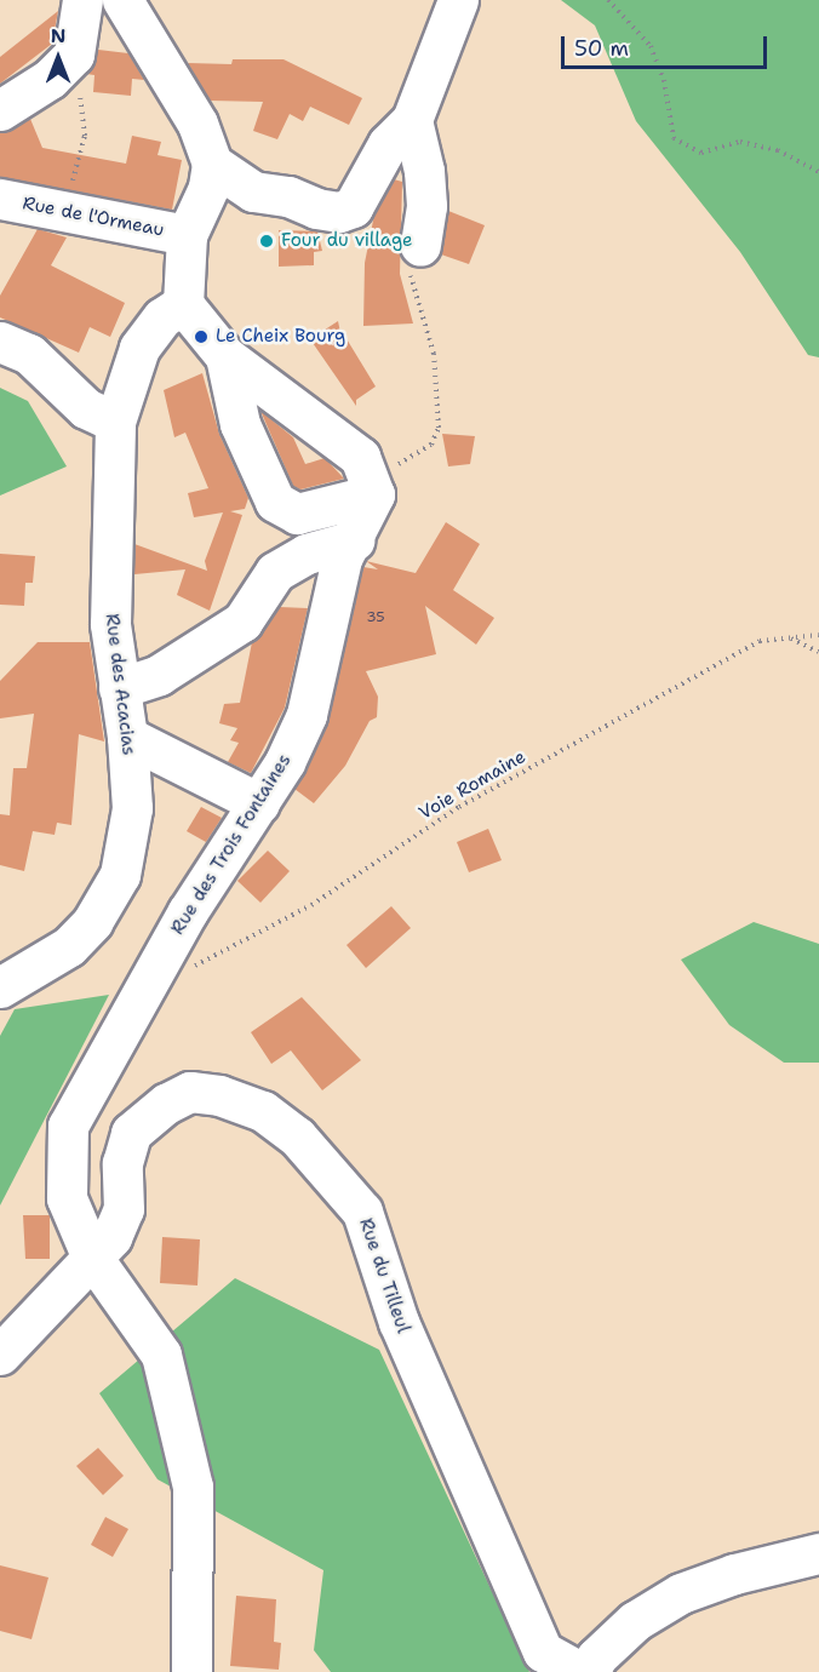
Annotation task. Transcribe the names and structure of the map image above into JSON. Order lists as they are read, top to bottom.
{
  "streets": {
    "street": [
      "Rue de l'Ormeau",
      "Rue des Acacias",
      "Rue des Trois Fontaines",
      "Rue du Tilleul"
    ],
    "path": ["Voie Romaine"]
  },
  "crossings": [
    ["Voie Romaine", "Rue des Trois Fontaines"],
    ["Rue des Trois Fontaines", "Rue du Tilleul"]
  ],
  "places": ["Four du village", "Le Cheix Bourg"],
  "house_numbers": ["35"],
  "scale_bar": "50 m",
  "north": "top"
}
